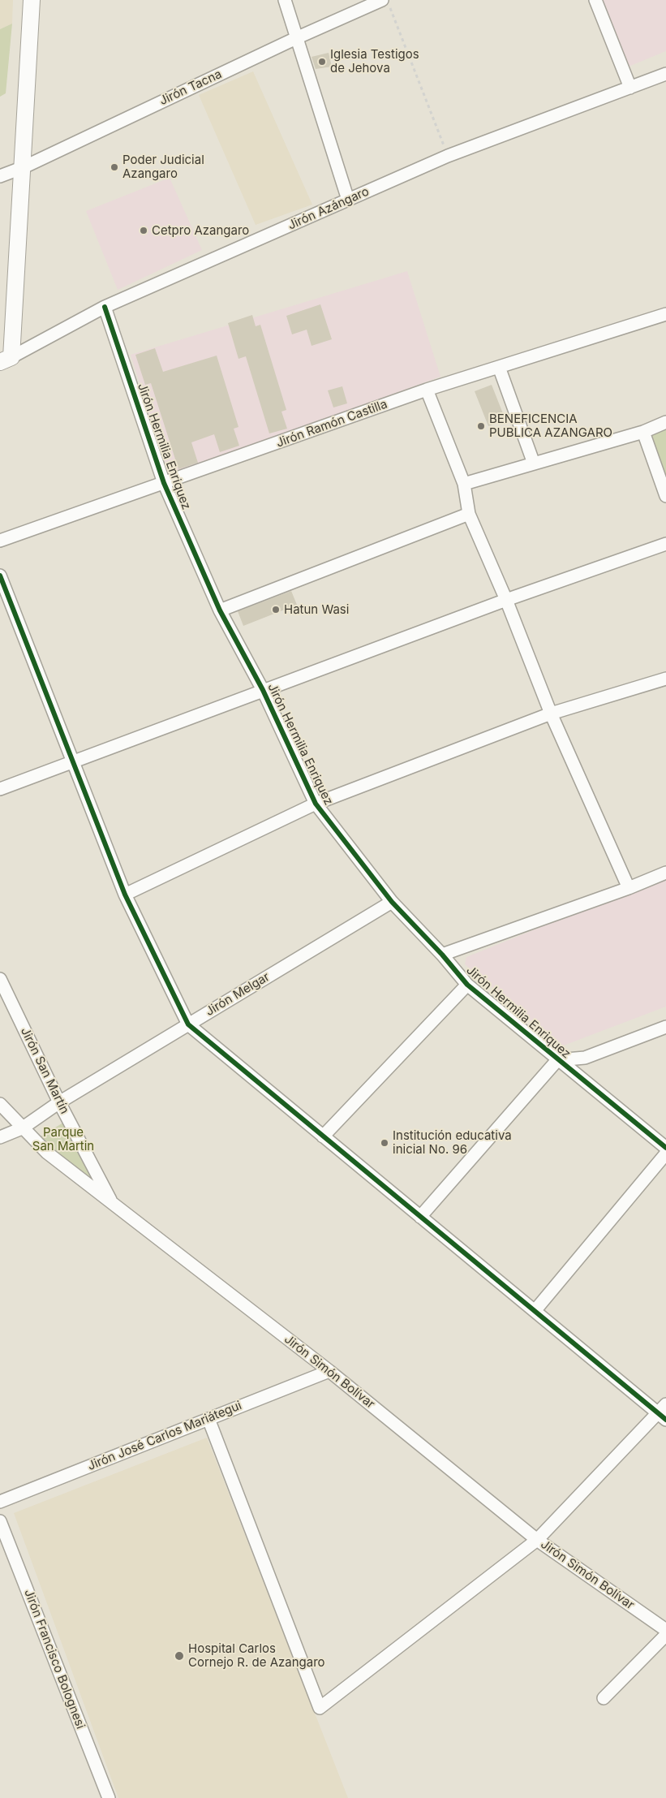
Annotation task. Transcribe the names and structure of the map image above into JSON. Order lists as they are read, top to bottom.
{
  "streets": {
    "street": [
      "Jirón Tacna",
      "Jirón Azángaro",
      "Jirón Ramón Castilla",
      "Jirón Hermilia Enriquez",
      "Jirón Melgar",
      "Jirón San Martín",
      "Jirón Simón Bolívar",
      "Jirón José Carlos Mariátegui",
      "Jirón Francisco Bolognesi"
    ]
  },
  "crossings": [
    ["Jirón Azángaro", "Jirón Hermilia Enriquez"],
    ["Jirón Ramón Castilla", "Jirón Hermilia Enriquez"],
    ["Jirón Hermilia Enriquez", "Jirón Melgar"],
    ["Jirón Melgar", "Jirón San Martín"],
    ["Jirón Melgar", "Jirón Simón Bolívar"],
    ["Jirón San Martín", "Jirón Simón Bolívar"],
    ["Jirón Simón Bolívar", "Jirón José Carlos Mariátegui"]
  ],
  "parks": ["Parque San Martin"],
  "places": [
    "Iglesia Testigos de Jehova",
    "Poder Judicial Azangaro",
    "Cetpro Azangaro",
    "BENEFICENCIA PUBLICA AZANGARO",
    "Hatun Wasi",
    "Institución educativa inicial No. 96",
    "Hospital Carlos Cornejo R. de Azangaro"
  ]
}
